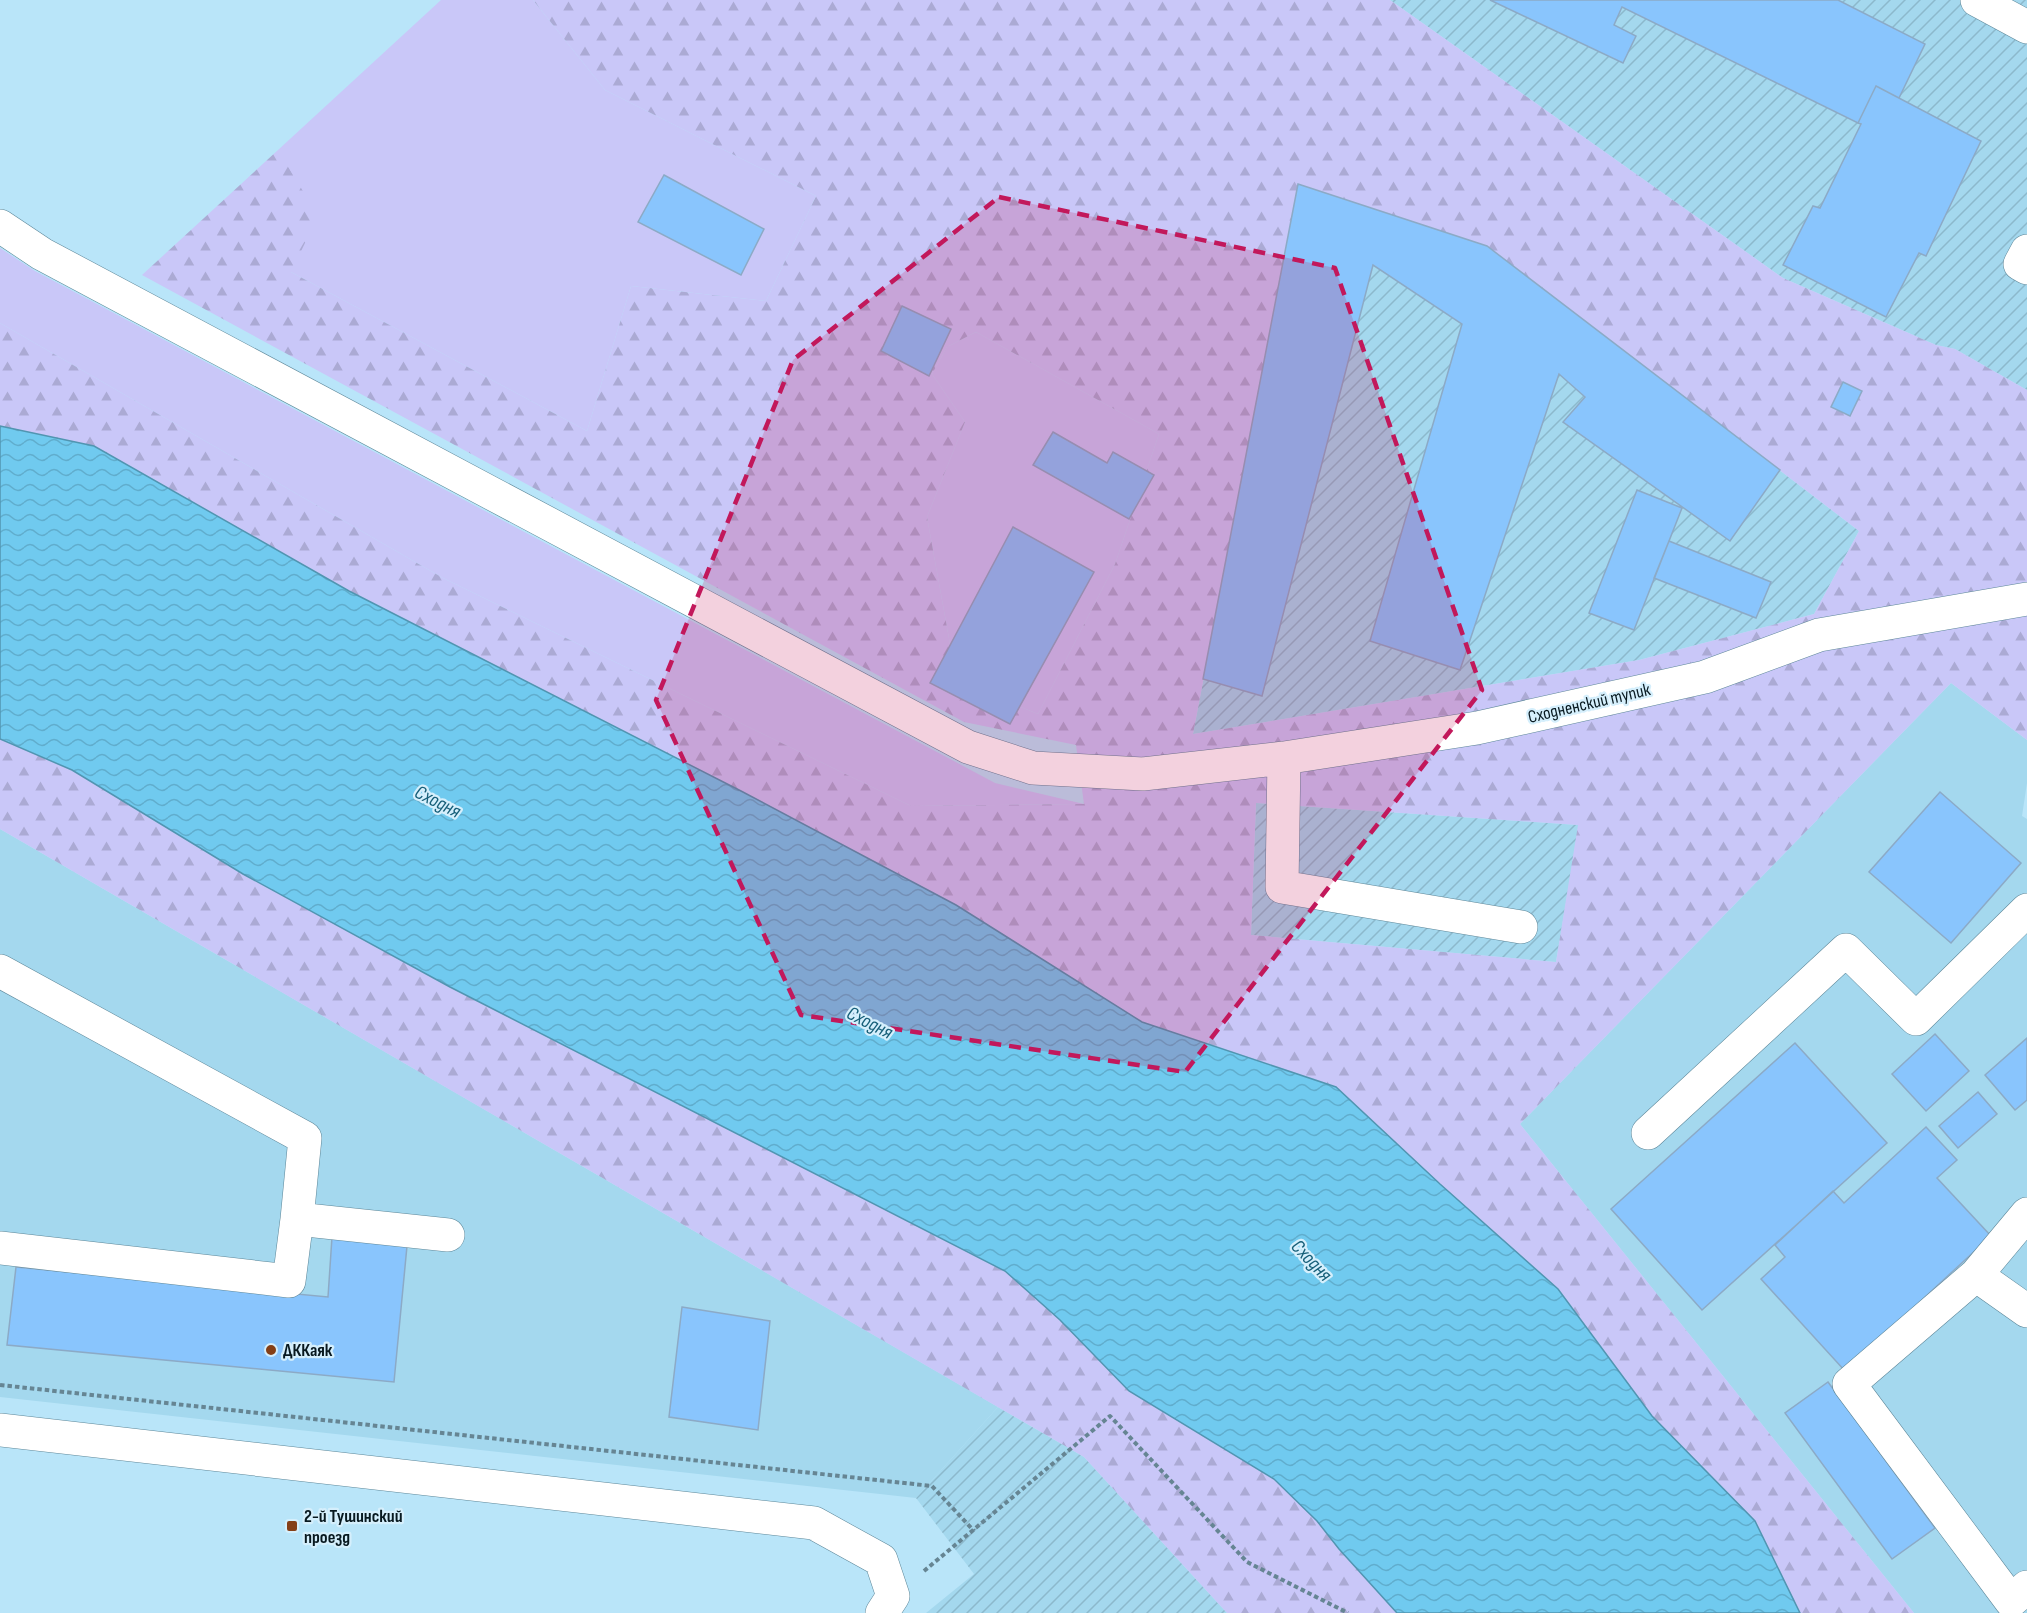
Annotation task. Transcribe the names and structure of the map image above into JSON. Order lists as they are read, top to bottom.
{
  "streets": {
    "street": ["Сходненский тупик"]
  },
  "water": ["Сходня"],
  "places": {
    "other": ["ДККаяк"],
    "transit": ["2-й Тушинский проезд"]
  }
}
